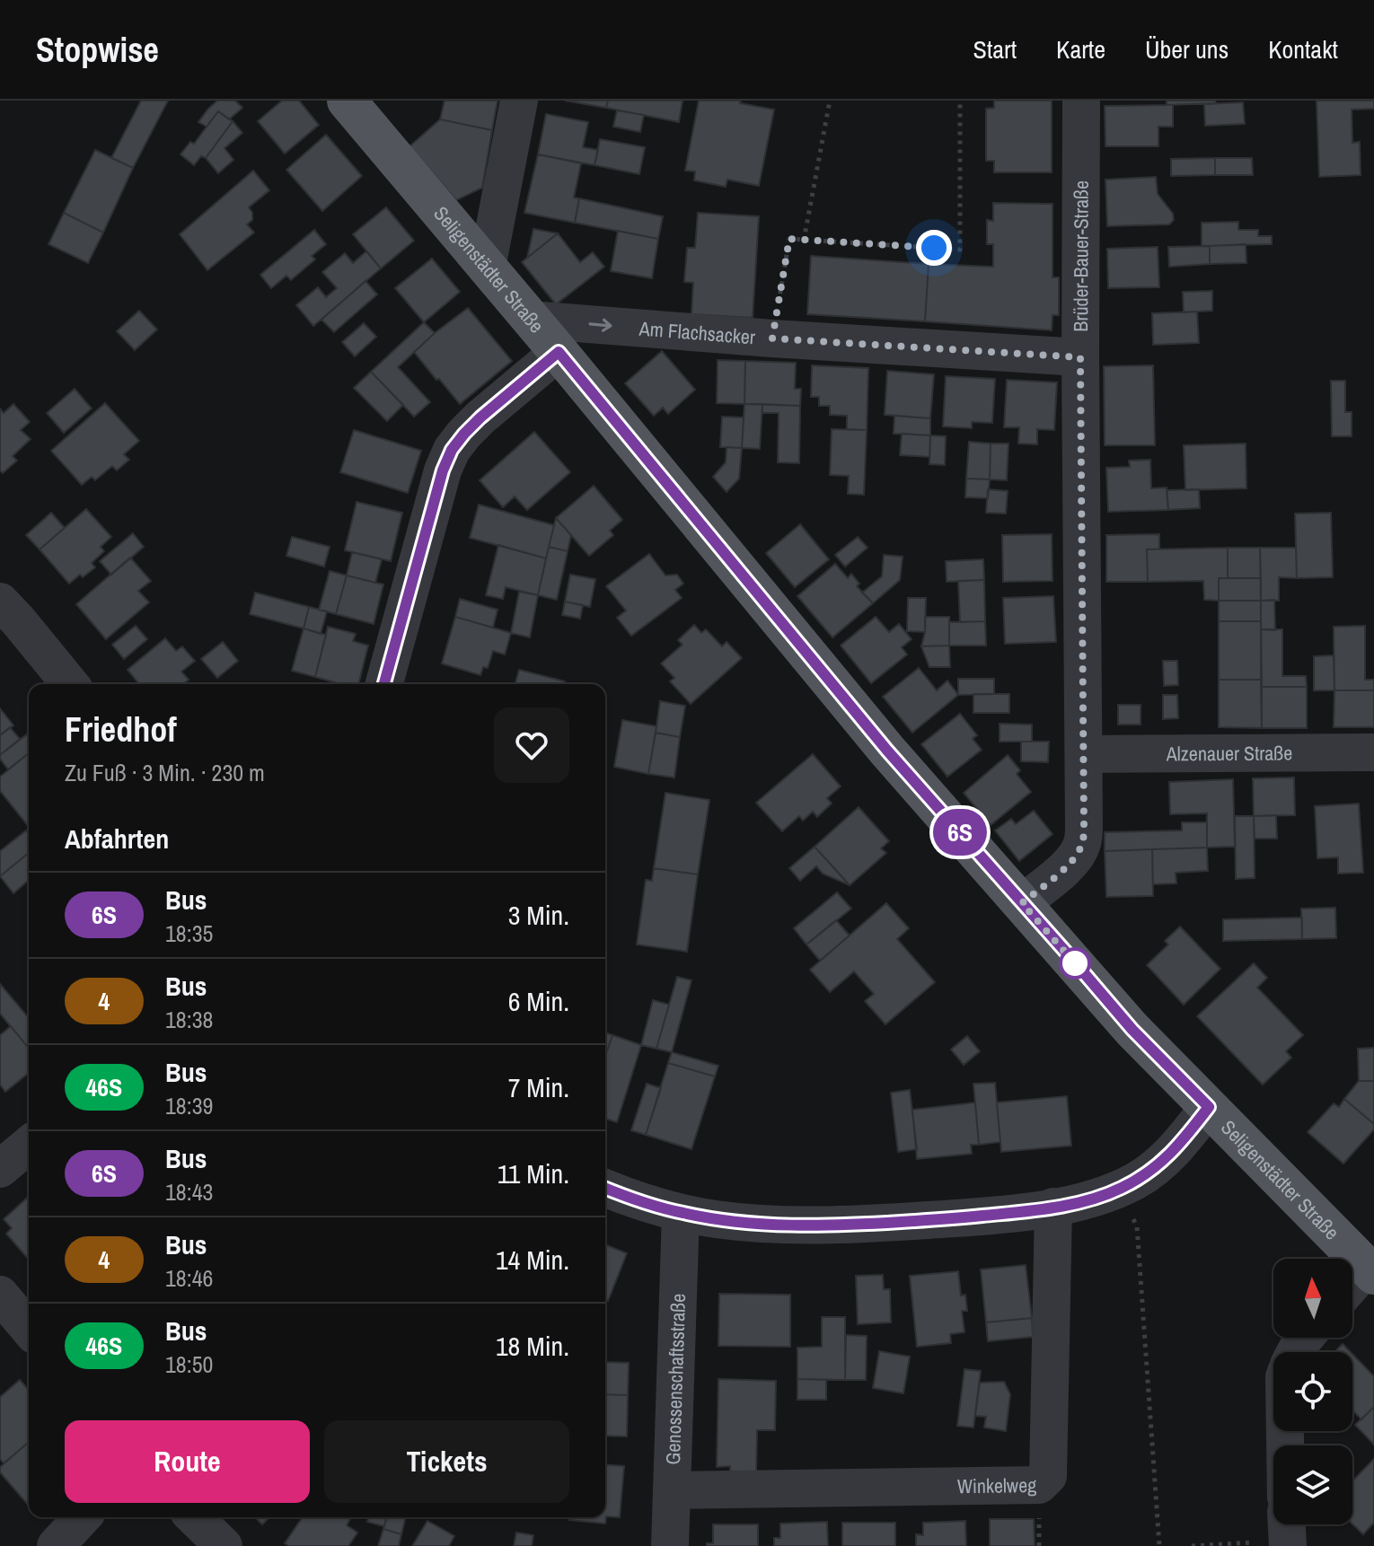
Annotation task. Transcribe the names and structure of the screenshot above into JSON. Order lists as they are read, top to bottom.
{
  "streets": {
    "main road": ["Seligenstädter Straße"],
    "street": [
      "Brüder-Bauer-Straße",
      "Am Flachsacker",
      "Alzenauer Straße",
      "Genossenschaftsstraße",
      "Winkelweg"
    ]
  },
  "crossings": [
    ["Brüder-Bauer-Straße", "Seligenstädter Straße"],
    ["Brüder-Bauer-Straße", "Am Flachsacker"],
    ["Brüder-Bauer-Straße", "Alzenauer Straße"],
    ["Seligenstädter Straße", "Am Flachsacker"],
    ["Genossenschaftsstraße", "Winkelweg"]
  ],
  "one_way": ["Am Flachsacker"],
  "lines": ["bus line 6S"],
  "north": "top",
  "page": {
    "header": "Stopwise",
    "nav": [
      "Start",
      "Karte",
      "Über uns",
      "Kontakt"
    ],
    "on_map": "6S",
    "heading": [
      ["Friedhof", "Zu Fuß · 3 Min. · 230 m"],
      "Abfahrten"
    ],
    "list": [
      {
        "mark": "6S",
        "name": "Bus",
        "note": "18:35",
        "value": "3 Min."
      },
      {
        "mark": "4",
        "name": "Bus",
        "note": "18:38",
        "value": "6 Min."
      },
      {
        "mark": "46S",
        "name": "Bus",
        "note": "18:39",
        "value": "7 Min."
      },
      {
        "mark": "6S",
        "name": "Bus",
        "note": "18:43",
        "value": "11 Min."
      },
      {
        "mark": "4",
        "name": "Bus",
        "note": "18:46",
        "value": "14 Min."
      },
      {
        "mark": "46S",
        "name": "Bus",
        "note": "18:50",
        "value": "18 Min."
      }
    ],
    "buttons": ["Route", "Tickets"]
  }
}
